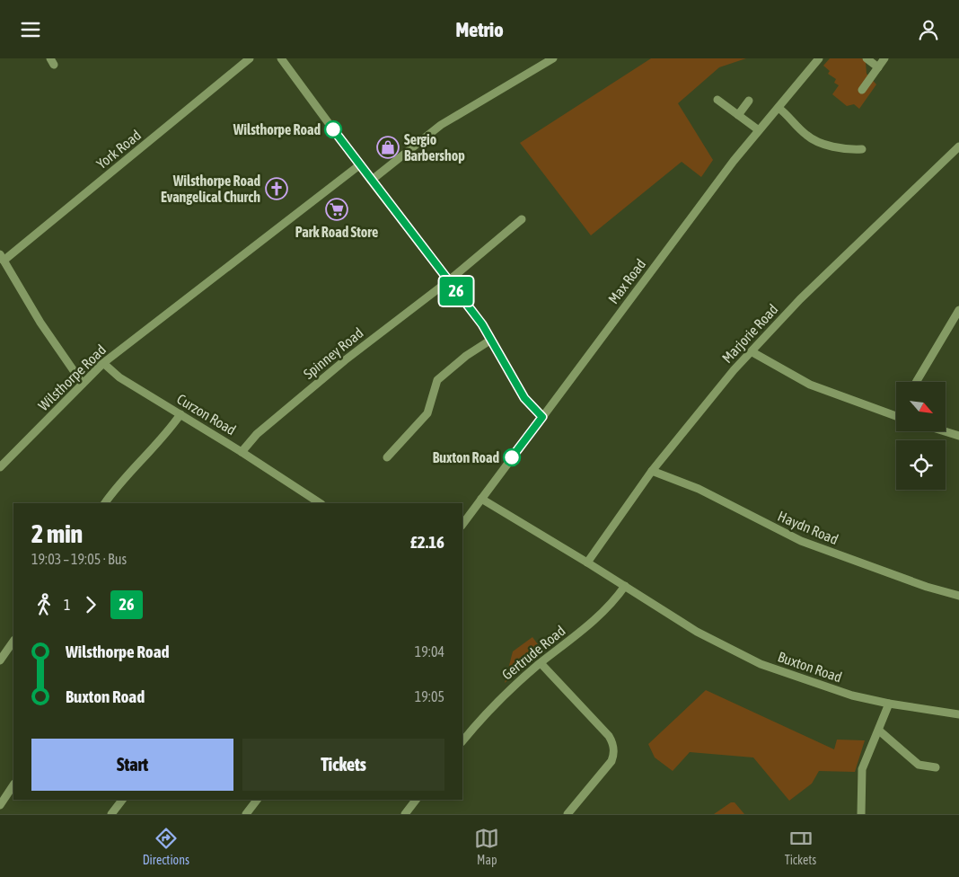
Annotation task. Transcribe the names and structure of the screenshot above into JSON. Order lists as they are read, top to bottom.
{
  "streets": {
    "street": [
      "York Road",
      "Max Road",
      "Marjorie Road",
      "Spinney Road",
      "Wilsthorpe Road",
      "Curzon Road",
      "Haydn Road",
      "Gertrude Road",
      "Buxton Road"
    ]
  },
  "crossings": [
    ["Max Road", "Buxton Road"],
    ["Marjorie Road", "Haydn Road"],
    ["Marjorie Road", "Buxton Road"],
    ["Spinney Road", "Curzon Road"],
    ["Wilsthorpe Road", "Curzon Road"],
    ["Gertrude Road", "Buxton Road"]
  ],
  "places": {
    "other": ["Wilsthorpe Road", "Buxton Road"],
    "shop": ["Sergio Barbershop"],
    "church": ["Wilsthorpe Road Evangelical Church"],
    "supermarket": ["Park Road Store"]
  },
  "lines": ["bus line 26"],
  "north": "bottom right",
  "page": {
    "header": "Metrio",
    "on_map": "26",
    "heading": ["2 min", "19:03 – 19:05 · Bus", "£2.16"],
    "legs": ["1", "26"],
    "list": [
      {
        "name": "Wilsthorpe Road",
        "value": "19:04"
      },
      {
        "name": "Buxton Road",
        "value": "19:05"
      }
    ],
    "buttons": ["Start", "Tickets"],
    "tabs": ["Directions", "Map", "Tickets"]
  }
}
